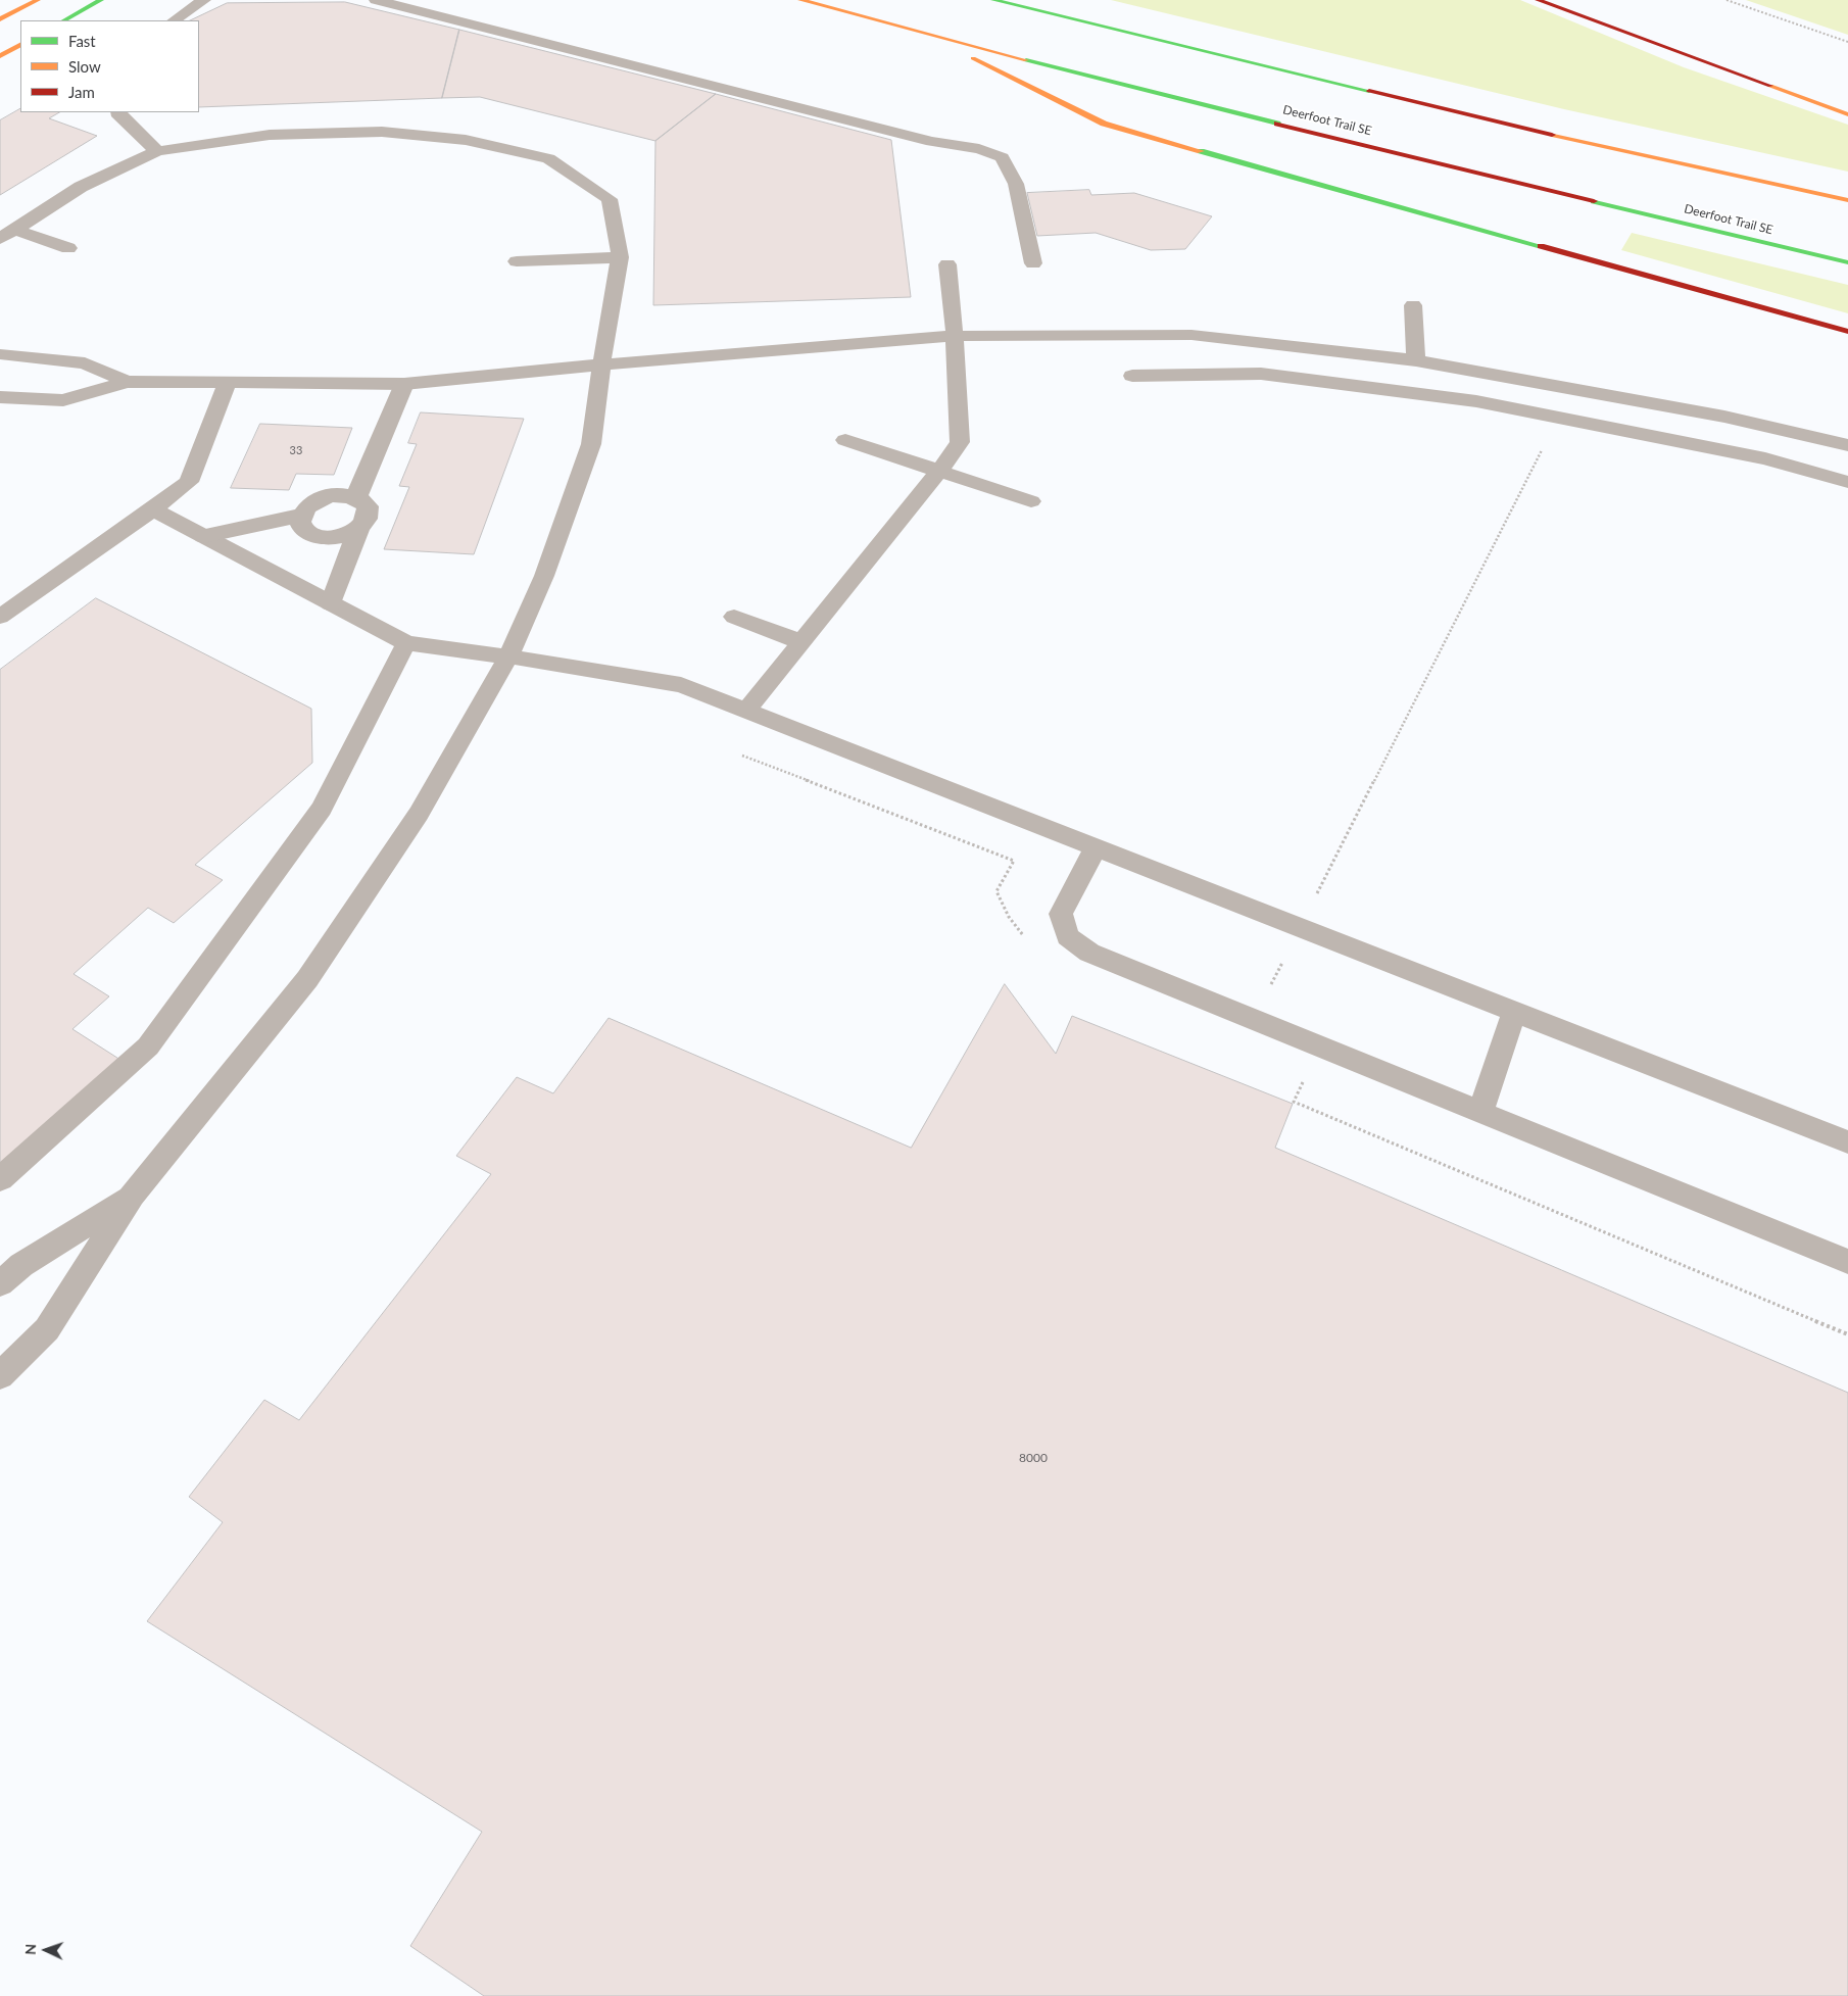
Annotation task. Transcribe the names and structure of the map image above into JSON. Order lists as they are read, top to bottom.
{
  "streets": {
    "main road": ["Deerfoot Trail SE"]
  },
  "house_numbers": ["33", "8000"],
  "legend": ["Fast", "Slow", "Jam"],
  "north": "left"
}
